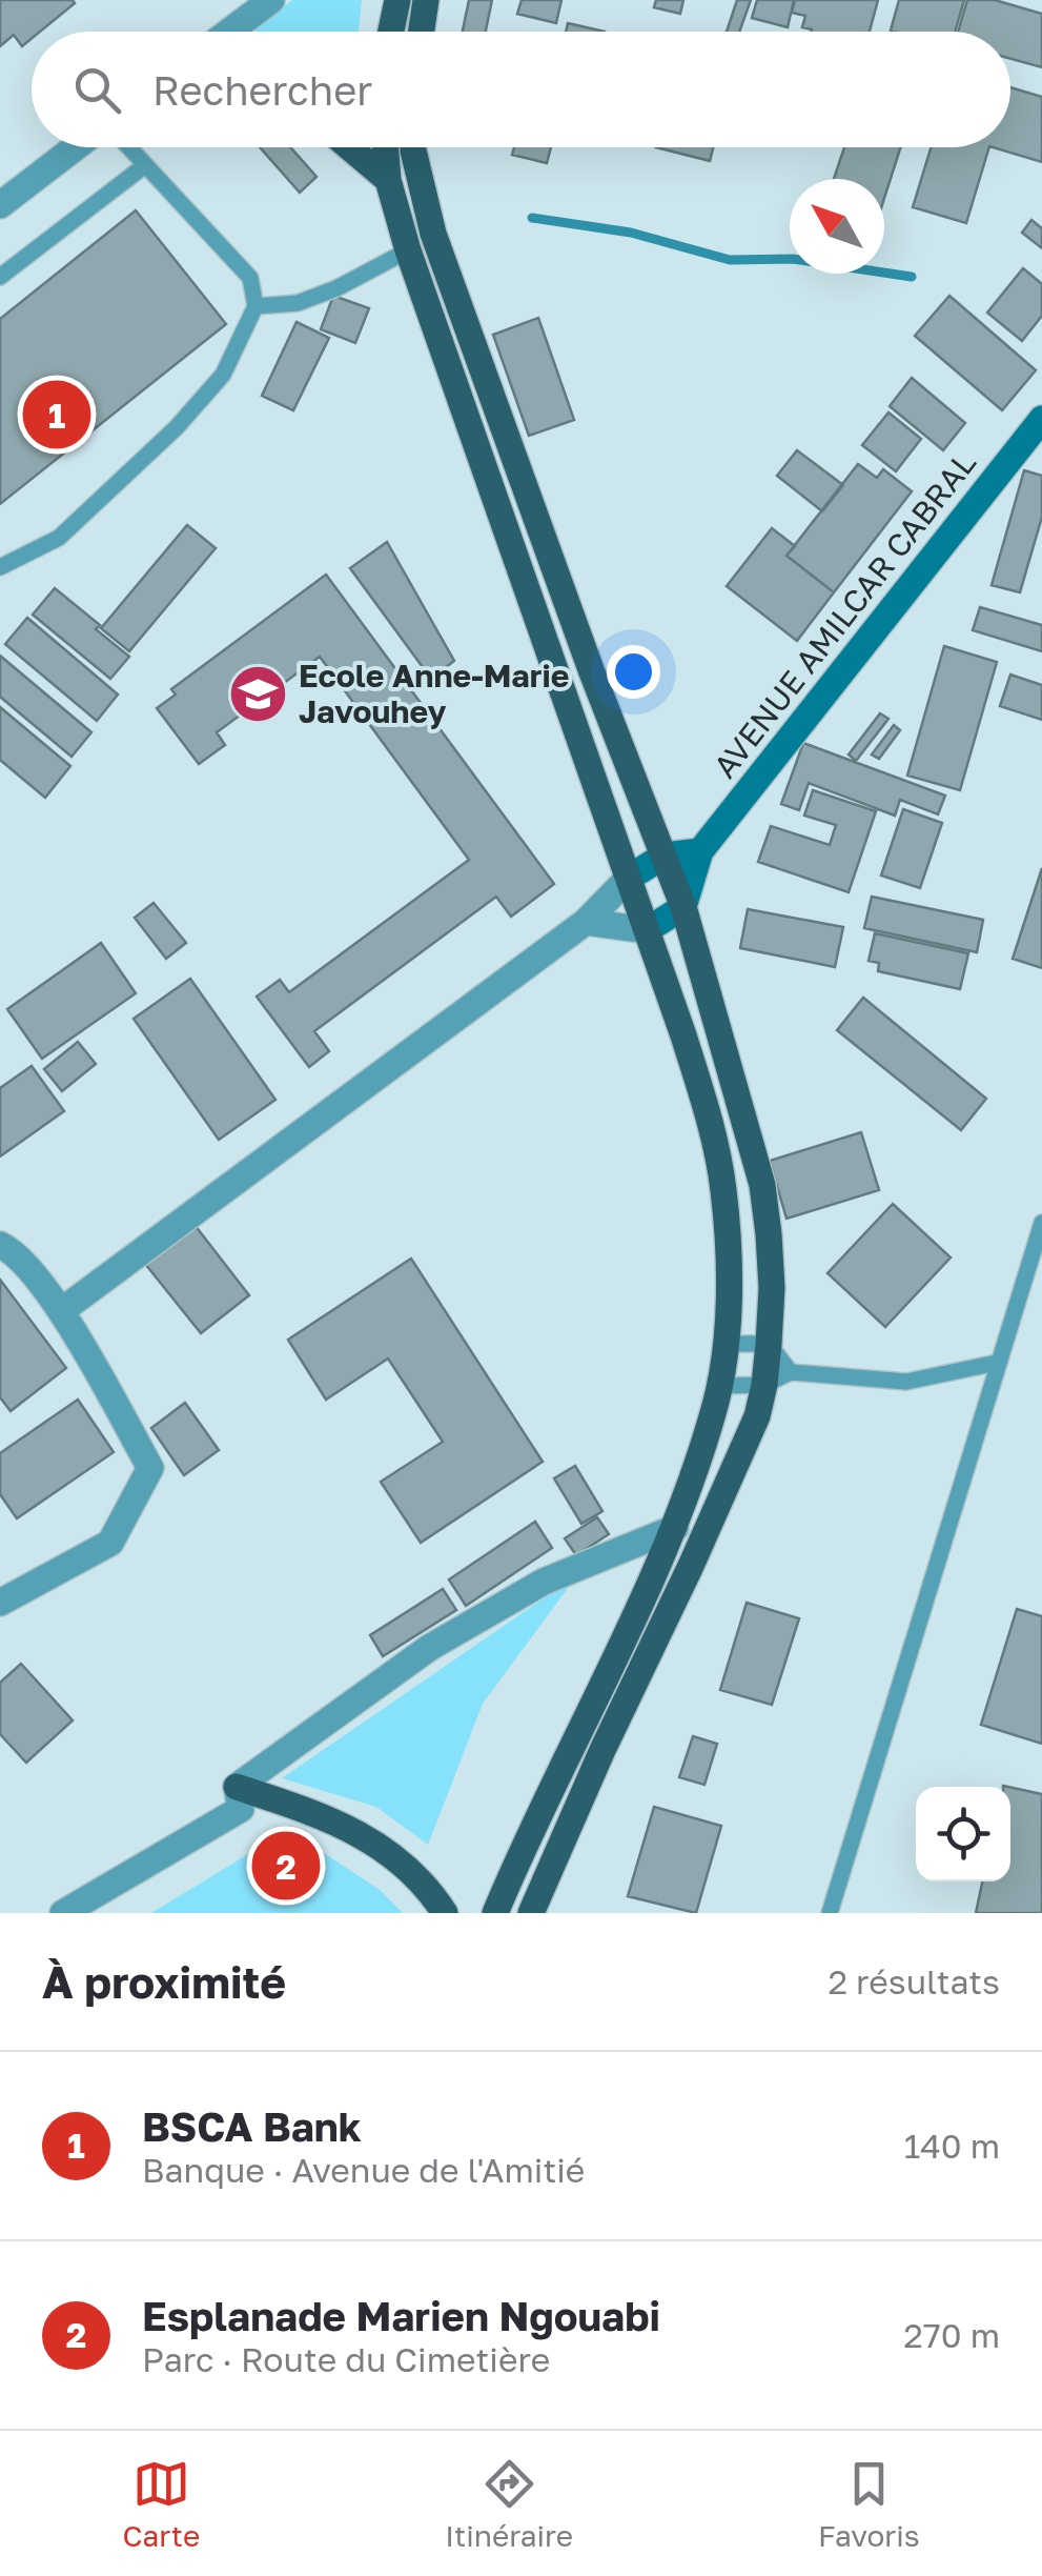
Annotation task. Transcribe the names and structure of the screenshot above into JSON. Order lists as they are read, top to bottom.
{
  "streets": {
    "main road": ["AVENUE AMILCAR CABRAL"]
  },
  "places": {
    "school or university": ["Ecole Anne-Marie Javouhey"]
  },
  "north": "top left",
  "page": {
    "search": "Rechercher",
    "pins": ["1", "2"],
    "heading": ["À proximité", "2 résultats"],
    "list": [
      {
        "mark": "1",
        "name": "BSCA Bank",
        "note": "Banque · Avenue de l'Amitié",
        "value": "140 m"
      },
      {
        "mark": "2",
        "name": "Esplanade Marien Ngouabi",
        "note": "Parc · Route du Cimetière",
        "value": "270 m"
      }
    ],
    "nav": ["Carte", "Itinéraire", "Favoris"]
  }
}
